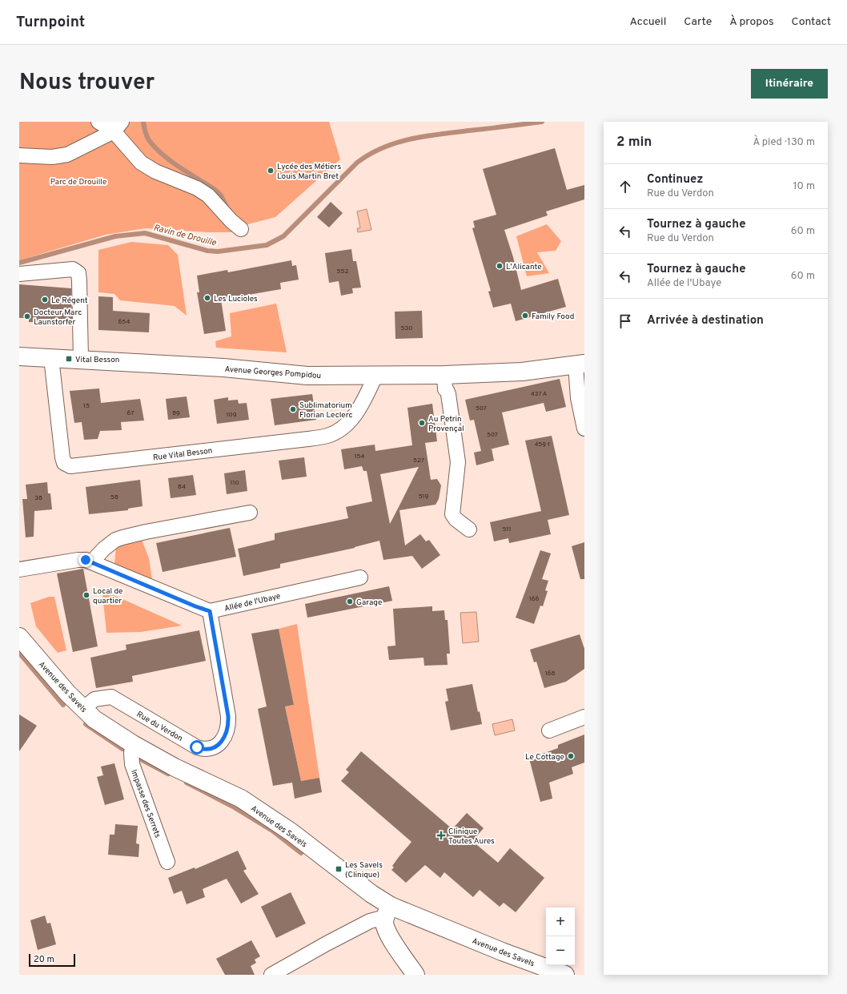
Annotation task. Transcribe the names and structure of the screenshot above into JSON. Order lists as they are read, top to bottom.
{
  "streets": {
    "street": [
      "Avenue Georges Pompidou",
      "Rue Vital Besson",
      "Allée de l'Ubaye",
      "Avenue des Savels",
      "Rue du Verdon",
      "Impasse des Serrets"
    ]
  },
  "crossings": [
    ["Avenue Georges Pompidou", "Rue Vital Besson"],
    ["Allée de l'Ubaye", "Rue du Verdon"],
    ["Avenue des Savels", "Rue du Verdon"],
    ["Avenue des Savels", "Impasse des Serrets"]
  ],
  "water": ["Ravin de Drouille"],
  "parks": ["Parc de Drouille"],
  "places": {
    "other": [
      "Lycée des Métiers Louis Martin Bret",
      "L'Alicante",
      "Les Lucioles",
      "Le Régent",
      "Family Food",
      "Docteur Marc Launstorfer",
      "Sublimatorium Florian Leclerc",
      "Au Petrin Provençal",
      "Local de quartier",
      "Garage",
      "Le Cottage"
    ],
    "transit": ["Vital Besson", "Les Savels (Clinique)"],
    "health": ["Clinique Toutes Aures"]
  },
  "house_numbers": [
    "552",
    "654",
    "530",
    "437 A",
    "15",
    "507",
    "67",
    "89",
    "109",
    "507",
    "459 f",
    "154",
    "527",
    "110",
    "84",
    "519",
    "58",
    "38",
    "511",
    "166",
    "168"
  ],
  "scale_bar": "20 m",
  "page": {
    "header": "Turnpoint",
    "nav": [
      "Accueil",
      "Carte",
      "À propos",
      "Contact"
    ],
    "title": "Nous trouver",
    "buttons": "Itinéraire",
    "heading": ["2 min", "À pied · 130 m"],
    "list": [
      ["Continuez", "Rue du Verdon", "10 m"],
      ["Tournez à gauche", "Rue du Verdon", "60 m"],
      ["Tournez à gauche", "Allée de l'Ubaye", "60 m"],
      "Arrivée à destination"
    ],
    "map_buttons": ["+", "−"],
    "scale": "20 m"
  }
}
